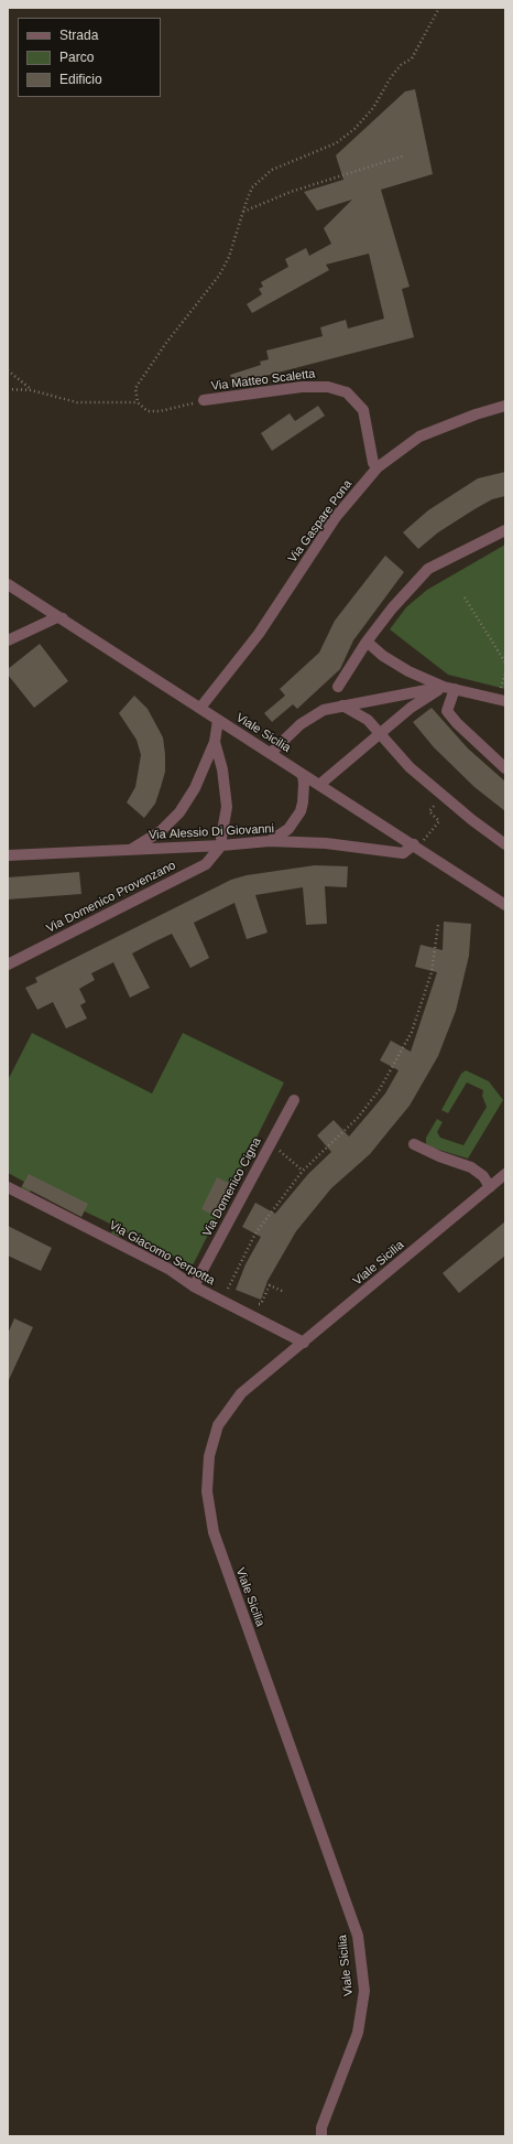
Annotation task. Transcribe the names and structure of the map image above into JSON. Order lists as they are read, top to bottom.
{
  "streets": {
    "street": [
      "Via Matteo Scaletta",
      "Via Gaspare Pona",
      "Viale Sicilia",
      "Via Alessio Di Giovanni",
      "Via Domenico Provenzano",
      "Via Domenico Cigna",
      "Via Giacomo Serpotta"
    ]
  },
  "crossings": [
    ["Via Matteo Scaletta", "Via Gaspare Pona"],
    ["Via Gaspare Pona", "Viale Sicilia"],
    ["Viale Sicilia", "Via Alessio Di Giovanni"],
    ["Viale Sicilia", "Via Giacomo Serpotta"],
    ["Via Alessio Di Giovanni", "Via Domenico Provenzano"],
    ["Via Domenico Cigna", "Via Giacomo Serpotta"]
  ],
  "legend": ["Strada", "Parco", "Edificio"]
}
